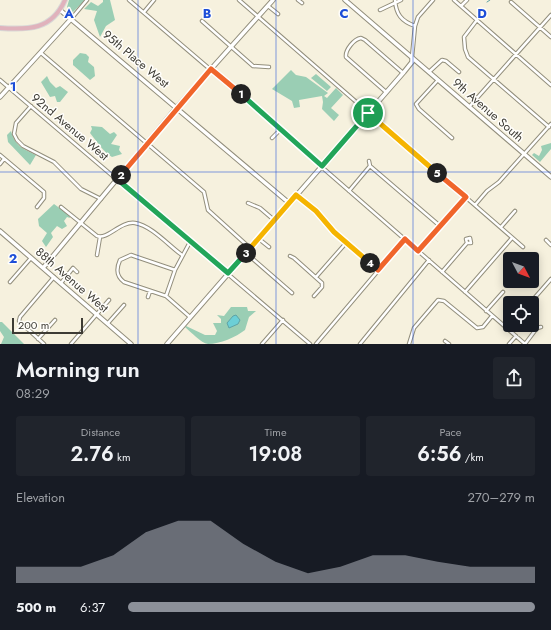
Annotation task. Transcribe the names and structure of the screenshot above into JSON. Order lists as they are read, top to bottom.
{
  "streets": {
    "street": [
      "95th Place West",
      "9th Avenue South",
      "92nd Avenue West",
      "88th Avenue West"
    ]
  },
  "scale_bar": "200 m",
  "north": "bottom right",
  "page": {
    "pins": [
      "1",
      "5",
      "2",
      "3",
      "4"
    ],
    "scale": "200 m",
    "heading": ["Morning run", "08:29"],
    "stats": [
      ["Distance", "2.76 km"],
      ["Time", "19:08"],
      ["Pace", "6:56 /km"]
    ],
    "chart": ["Elevation", "270–279 m"],
    "list": [
      {
        "name": "500 m",
        "note": "6:37"
      }
    ]
  },
  "grid": {
    "columns": [
      "A",
      "B",
      "C",
      "D"
    ],
    "rows": ["1", "2"]
  }
}
